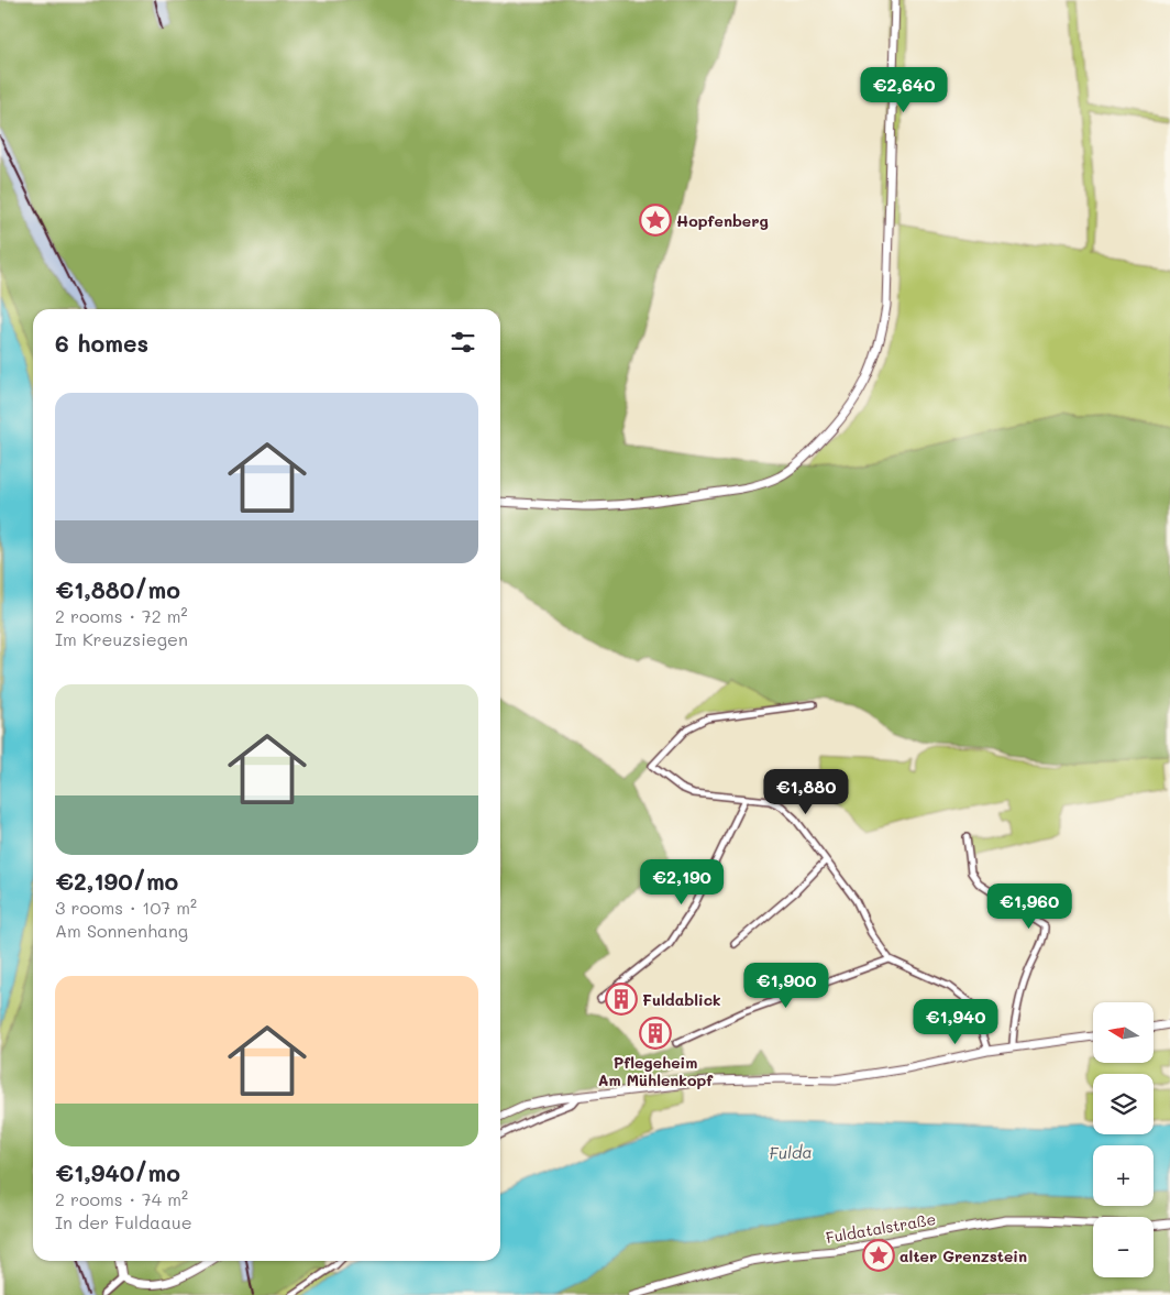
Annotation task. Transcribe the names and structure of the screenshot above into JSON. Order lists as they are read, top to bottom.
{
  "streets": {
    "street": ["Fuldatalstraße"]
  },
  "water": ["Fulda"],
  "places": {
    "place": ["Hopfenberg", "alter Grenzstein"],
    "building": ["Fuldablick", "Pflegeheim Am Mühlenkopf"]
  },
  "north": "left",
  "page": {
    "price": [
      "€2,640",
      "€1,880",
      "€2,190",
      "€1,960",
      "€1,900",
      "€1,940"
    ],
    "heading": "6 homes",
    "list": [
      {
        "name": "€1,880/mo",
        "note": "2 rooms · 72 m² · Im Kreuzsiegen"
      },
      {
        "name": "€2,190/mo",
        "note": "3 rooms · 107 m² · Am Sonnenhang"
      },
      {
        "name": "€1,940/mo",
        "note": "2 rooms · 74 m² · In der Fuldaaue"
      }
    ],
    "map_buttons": ["+", "−"]
  }
}
